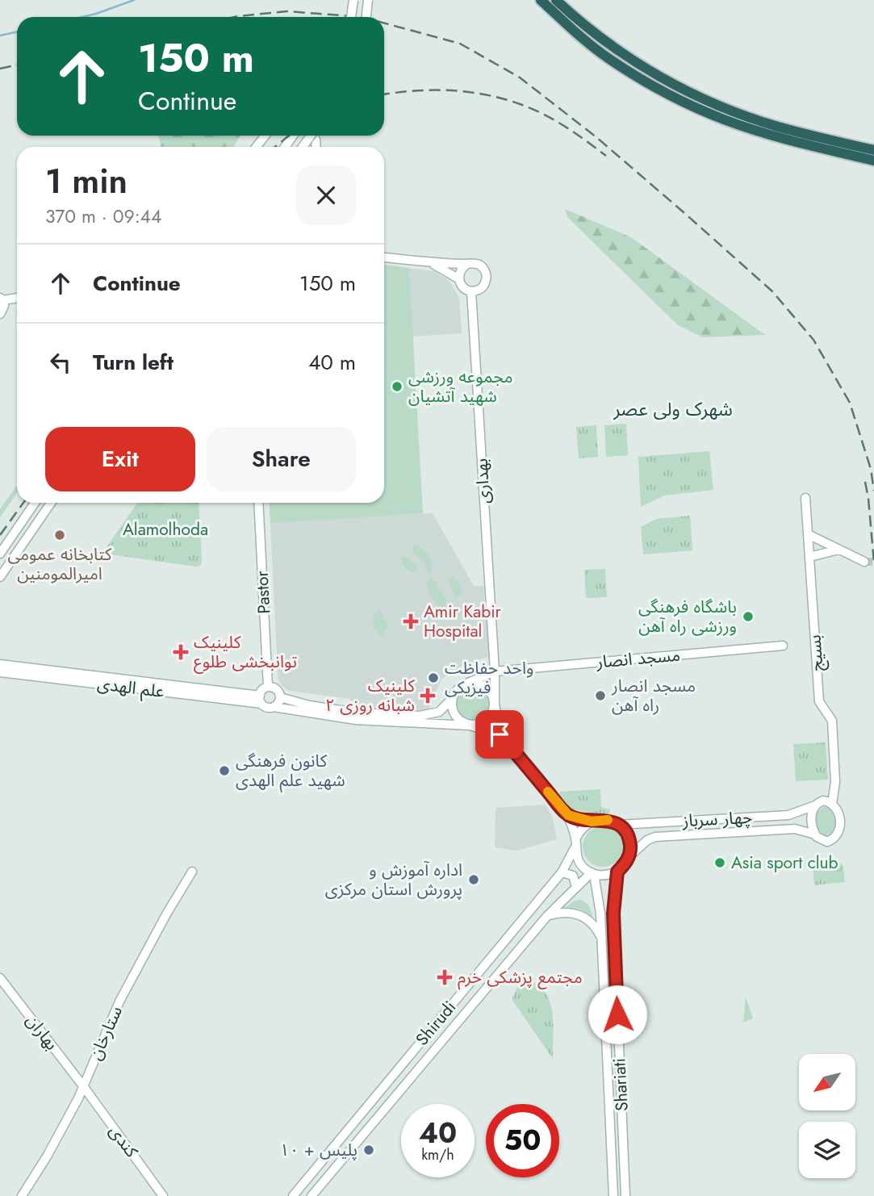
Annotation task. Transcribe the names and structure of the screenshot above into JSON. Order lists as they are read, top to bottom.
{
  "streets": {
    "street": [
      "بهداری",
      "Pastor",
      "بسیج",
      "مسجد انصار",
      "علم الهدی",
      "چهار سرباز",
      "Shirudi",
      "بهاران",
      "ستارخان",
      "Shariati",
      "کندی"
    ]
  },
  "crossings": [
    ["بهداری", "مسجد انصار"],
    ["Pastor", "علم الهدی"],
    ["بسیج", "چهار سرباز"],
    ["چهار سرباز", "Shirudi"],
    ["چهار سرباز", "Shariati"],
    ["Shirudi", "Shariati"],
    ["بهاران", "ستارخان"],
    ["بهاران", "کندی"],
    ["ستارخان", "کندی"]
  ],
  "districts": ["شهرک ولی عصر"],
  "parks": ["Alamolhoda"],
  "places": {
    "other": [
      "مجموعه ورزشی شهید آتشیان",
      "کتابخانه عمومی امیرالمومنین",
      "باشگاه فرهنگی ورزشی راه آهن",
      "واحد حفاظت فیزیکی",
      "مسجد انصار راه آهن",
      "کانون فرهنگی شهید علم الهدی",
      "Asia sport club",
      "اداره آموزش و پرورش استان مرکزی",
      "پلیس + ۱۰"
    ],
    "health": [
      "Amir Kabir Hospital",
      "کلینیک توانبخشی طلوع",
      "کلینیک شبانه روزی ۲",
      "مجتمع پزشکی خرم"
    ]
  },
  "north": "bottom left",
  "page": {
    "turn": ["150 m", "Continue"],
    "heading": ["1 min", "370 m · 09:44"],
    "list": [
      {
        "name": "Continue",
        "value": "150 m"
      },
      {
        "name": "Turn left",
        "value": "40 m"
      }
    ],
    "buttons": ["Exit", "Share"],
    "speed": "40 km/h",
    "limit": "50"
  }
}
